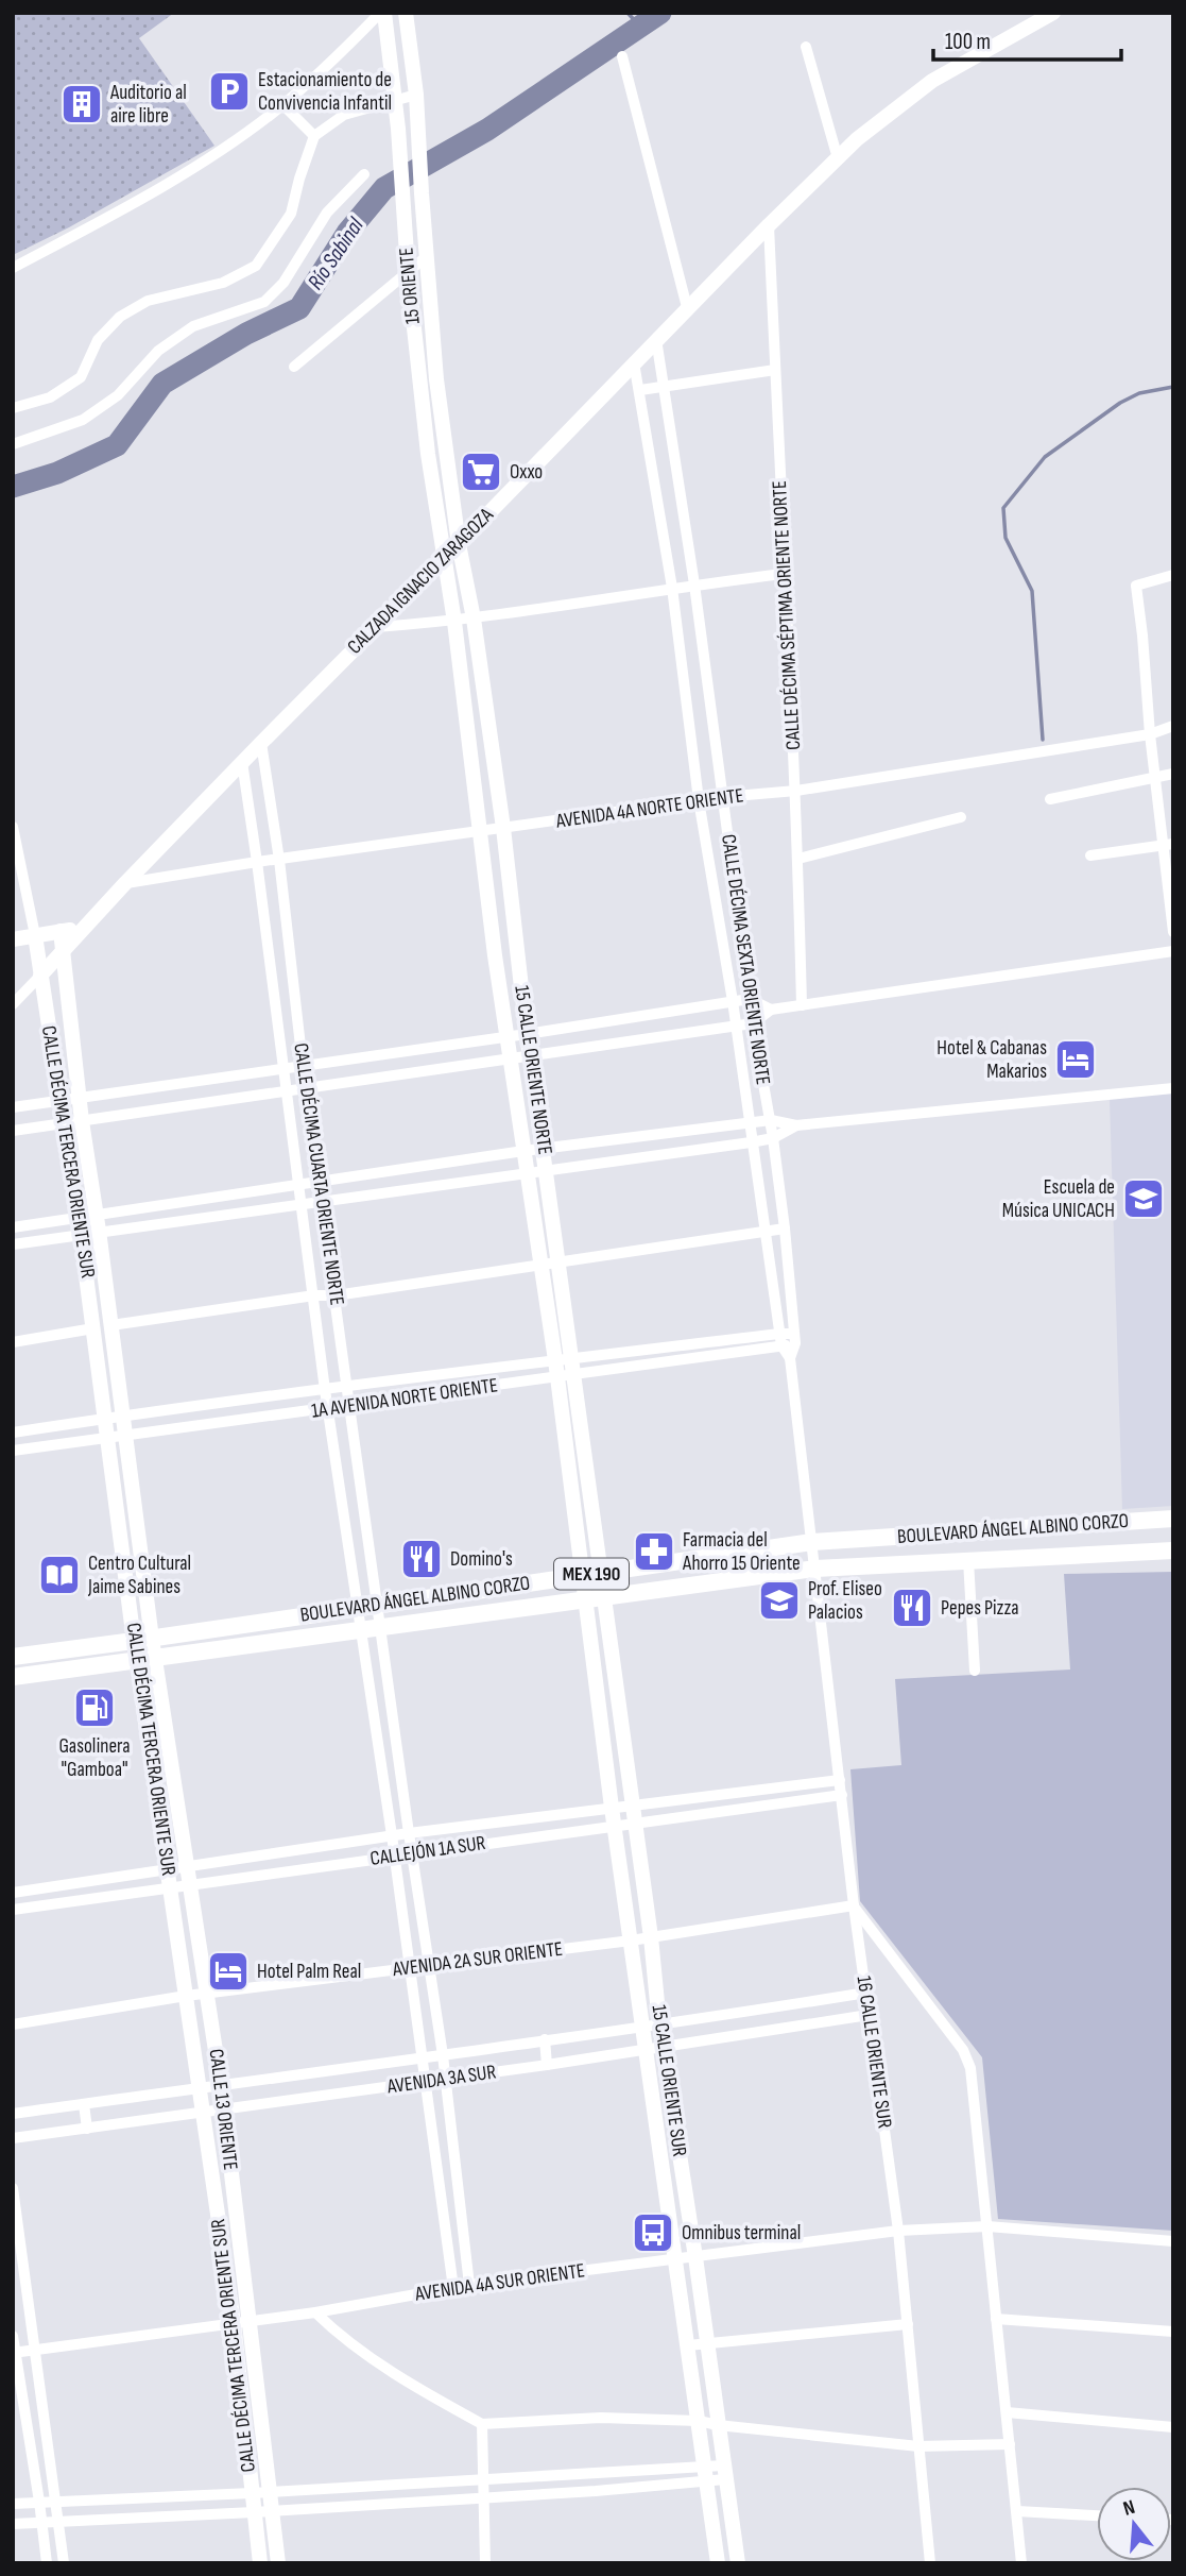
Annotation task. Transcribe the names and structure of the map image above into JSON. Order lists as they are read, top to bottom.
{
  "streets": {
    "main road": [
      "15 ORIENTE",
      "CALZADA IGNACIO ZARAGOZA",
      "15 CALLE ORIENTE NORTE",
      "CALLE DÉCIMA TERCERA ORIENTE SUR",
      "BOULEVARD ÁNGEL ALBINO CORZO",
      "MEX 190",
      "15 CALLE ORIENTE SUR",
      "CALLE 13 ORIENTE"
    ],
    "street": [
      "CALLE DÉCIMA SÉPTIMA ORIENTE NORTE",
      "AVENIDA 4A NORTE ORIENTE",
      "CALLE DÉCIMA SEXTA ORIENTE NORTE",
      "CALLE DÉCIMA CUARTA ORIENTE NORTE",
      "1A AVENIDA NORTE ORIENTE",
      "CALLEJÓN 1A SUR",
      "AVENIDA 2A SUR ORIENTE",
      "16 CALLE ORIENTE SUR",
      "AVENIDA 3A SUR",
      "AVENIDA 4A SUR ORIENTE"
    ]
  },
  "crossings": [
    ["15 ORIENTE", "CALZADA IGNACIO ZARAGOZA"],
    ["15 ORIENTE", "15 CALLE ORIENTE NORTE"],
    ["CALZADA IGNACIO ZARAGOZA", "CALLE DÉCIMA SÉPTIMA ORIENTE NORTE"],
    ["CALZADA IGNACIO ZARAGOZA", "AVENIDA 4A NORTE ORIENTE"],
    ["CALZADA IGNACIO ZARAGOZA", "CALLE DÉCIMA SEXTA ORIENTE NORTE"],
    ["CALZADA IGNACIO ZARAGOZA", "15 CALLE ORIENTE NORTE"],
    ["CALZADA IGNACIO ZARAGOZA", "CALLE DÉCIMA TERCERA ORIENTE SUR"],
    ["CALZADA IGNACIO ZARAGOZA", "CALLE DÉCIMA CUARTA ORIENTE NORTE"],
    ["CALLE DÉCIMA SÉPTIMA ORIENTE NORTE", "AVENIDA 4A NORTE ORIENTE"],
    ["AVENIDA 4A NORTE ORIENTE", "CALLE DÉCIMA SEXTA ORIENTE NORTE"],
    ["AVENIDA 4A NORTE ORIENTE", "15 CALLE ORIENTE NORTE"],
    ["AVENIDA 4A NORTE ORIENTE", "CALLE DÉCIMA CUARTA ORIENTE NORTE"],
    ["CALLE DÉCIMA SEXTA ORIENTE NORTE", "1A AVENIDA NORTE ORIENTE"],
    ["CALLE DÉCIMA SEXTA ORIENTE NORTE", "BOULEVARD ÁNGEL ALBINO CORZO"],
    ["CALLE DÉCIMA SEXTA ORIENTE NORTE", "16 CALLE ORIENTE SUR"],
    ["15 CALLE ORIENTE NORTE", "1A AVENIDA NORTE ORIENTE"],
    ["15 CALLE ORIENTE NORTE", "BOULEVARD ÁNGEL ALBINO CORZO"],
    ["15 CALLE ORIENTE NORTE", "15 CALLE ORIENTE SUR"],
    ["CALLE DÉCIMA TERCERA ORIENTE SUR", "1A AVENIDA NORTE ORIENTE"],
    ["CALLE DÉCIMA TERCERA ORIENTE SUR", "BOULEVARD ÁNGEL ALBINO CORZO"],
    ["CALLE DÉCIMA TERCERA ORIENTE SUR", "CALLEJÓN 1A SUR"],
    ["CALLE DÉCIMA TERCERA ORIENTE SUR", "AVENIDA 2A SUR ORIENTE"],
    ["CALLE DÉCIMA TERCERA ORIENTE SUR", "AVENIDA 3A SUR"],
    ["CALLE DÉCIMA TERCERA ORIENTE SUR", "CALLE 13 ORIENTE"],
    ["CALLE DÉCIMA TERCERA ORIENTE SUR", "AVENIDA 4A SUR ORIENTE"],
    ["CALLE DÉCIMA CUARTA ORIENTE NORTE", "1A AVENIDA NORTE ORIENTE"],
    ["CALLE DÉCIMA CUARTA ORIENTE NORTE", "BOULEVARD ÁNGEL ALBINO CORZO"],
    ["CALLE DÉCIMA CUARTA ORIENTE NORTE", "CALLEJÓN 1A SUR"],
    ["CALLE DÉCIMA CUARTA ORIENTE NORTE", "AVENIDA 2A SUR ORIENTE"],
    ["CALLE DÉCIMA CUARTA ORIENTE NORTE", "AVENIDA 3A SUR"],
    ["CALLE DÉCIMA CUARTA ORIENTE NORTE", "AVENIDA 4A SUR ORIENTE"],
    ["BOULEVARD ÁNGEL ALBINO CORZO", "16 CALLE ORIENTE SUR"],
    ["BOULEVARD ÁNGEL ALBINO CORZO", "15 CALLE ORIENTE SUR"],
    ["BOULEVARD ÁNGEL ALBINO CORZO", "CALLE 13 ORIENTE"],
    ["CALLEJÓN 1A SUR", "16 CALLE ORIENTE SUR"],
    ["CALLEJÓN 1A SUR", "15 CALLE ORIENTE SUR"],
    ["CALLEJÓN 1A SUR", "CALLE 13 ORIENTE"],
    ["AVENIDA 2A SUR ORIENTE", "16 CALLE ORIENTE SUR"],
    ["AVENIDA 2A SUR ORIENTE", "15 CALLE ORIENTE SUR"],
    ["AVENIDA 2A SUR ORIENTE", "CALLE 13 ORIENTE"],
    ["16 CALLE ORIENTE SUR", "AVENIDA 3A SUR"],
    ["16 CALLE ORIENTE SUR", "AVENIDA 4A SUR ORIENTE"],
    ["AVENIDA 3A SUR", "15 CALLE ORIENTE SUR"],
    ["AVENIDA 3A SUR", "CALLE 13 ORIENTE"],
    ["15 CALLE ORIENTE SUR", "AVENIDA 4A SUR ORIENTE"],
    ["CALLE 13 ORIENTE", "AVENIDA 4A SUR ORIENTE"]
  ],
  "water": ["Río Sabinal"],
  "places": {
    "parking": ["Estacionamiento de Convivencia Infantil"],
    "building": ["Auditorio al aire libre"],
    "supermarket": ["Oxxo"],
    "hotel": ["Hotel & Cabanas Makarios", "Hotel Palm Real"],
    "school or university": ["Escuela de Música UNICACH", "Prof. Eliseo Palacios"],
    "pharmacy": ["Farmacia del Ahorro 15 Oriente"],
    "restaurant": ["Domino's", "Pepes Pizza"],
    "library": ["Centro Cultural Jaime Sabines"],
    "fuel station": ["Gasolinera \"Gamboa\""],
    "bus stop": ["Omnibus terminal"]
  },
  "scale_bar": "100 m",
  "north": "top"
}
